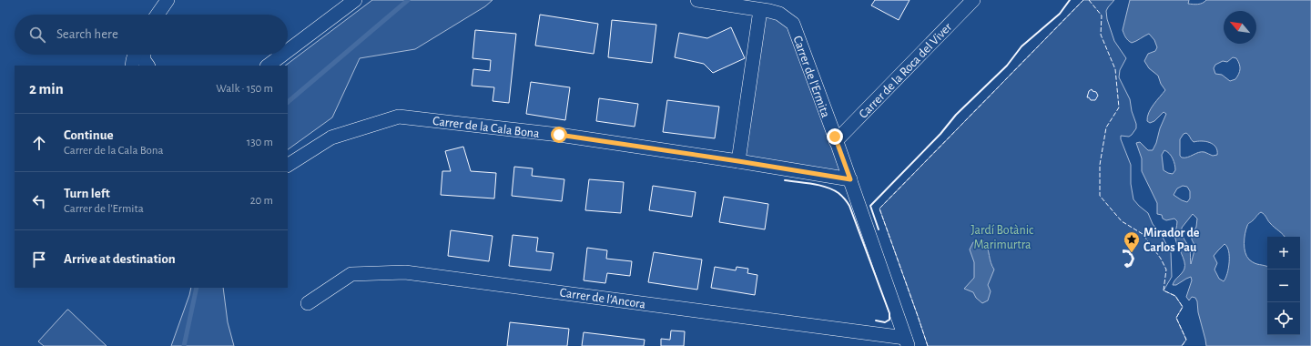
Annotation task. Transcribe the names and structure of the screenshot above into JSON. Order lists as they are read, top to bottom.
{
  "streets": {
    "street": [
      "Carrer de la Roca del Viver",
      "Carrer de l'Ermita",
      "Carrer de la Cala Bona",
      "Carrer de l'Ancora"
    ]
  },
  "crossings": [
    ["Carrer de la Roca del Viver", "Carrer de l'Ermita"],
    ["Carrer de l'Ermita", "Carrer de la Cala Bona"],
    ["Carrer de l'Ermita", "Carrer de l'Ancora"]
  ],
  "parks": ["Jardí Botànic Marimurtra"],
  "places": {
    "place": ["Mirador de Carlos Pau"]
  },
  "north": "top left",
  "page": {
    "search": "Search here",
    "heading": ["2 min", "Walk · 150 m"],
    "list": [
      ["Continue", "Carrer de la Cala Bona", "130 m"],
      ["Turn left", "Carrer de l'Ermita", "20 m"],
      "Arrive at destination"
    ],
    "map_buttons": ["+", "−"]
  }
}
